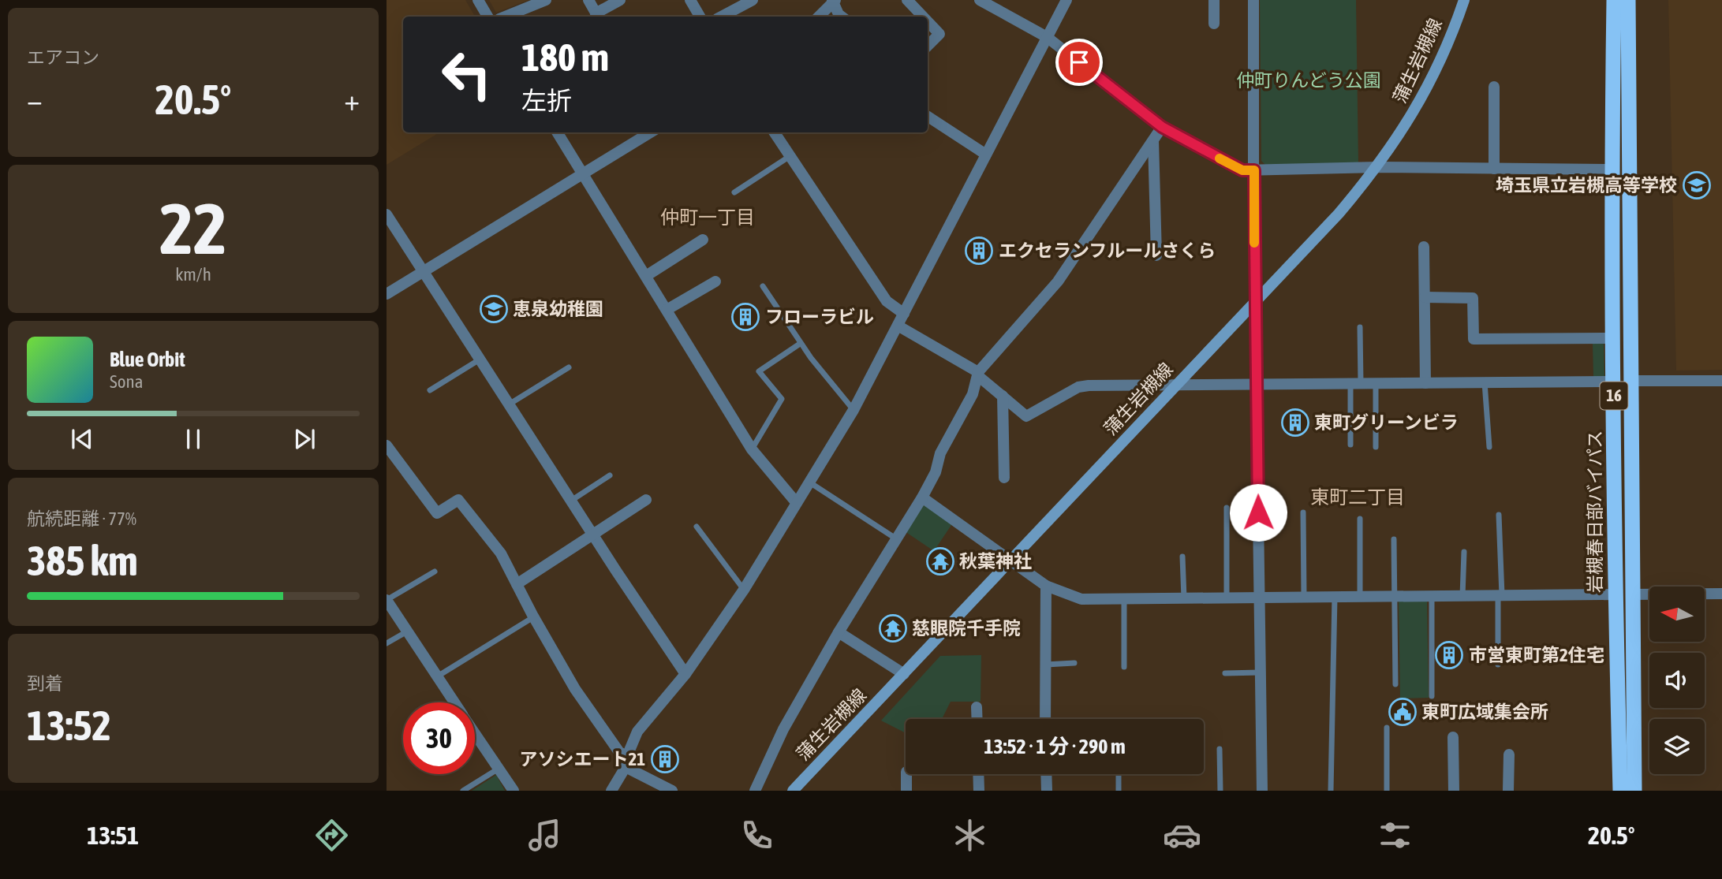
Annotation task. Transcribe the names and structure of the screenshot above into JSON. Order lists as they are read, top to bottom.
{
  "streets": {
    "highway": ["16", "岩槻春日部バイパス"],
    "main road": ["蒲生岩槻線"]
  },
  "districts": ["仲町一丁目", "東町二丁目"],
  "parks": ["仲町りんどう公園"],
  "places": {
    "school or university": ["埼玉県立岩槻高等学校", "恵泉幼稚園"],
    "building": [
      "エクセランフルールさくら",
      "フローラビル",
      "東町グリーンビラ",
      "市営東町第2住宅",
      "アソシエート21"
    ],
    "temple": ["秋葉神社", "慈眼院千手院"],
    "public building": ["東町広域集会所"]
  },
  "north": "left",
  "page": {
    "tile": [
      "エアコン",
      ["22", "km/h"],
      ["航続距離 · 77%", "385 km"],
      ["到着", "13:52"]
    ],
    "turn": ["180 m", "左折"],
    "heat": ["−", "20.5°", "+"],
    "song": ["Blue Orbit", "Sona"],
    "limit": "30",
    "trip": "13:52 · 1 分 · 290 m",
    "tabs": ["13:51", "20.5°"]
  }
}
